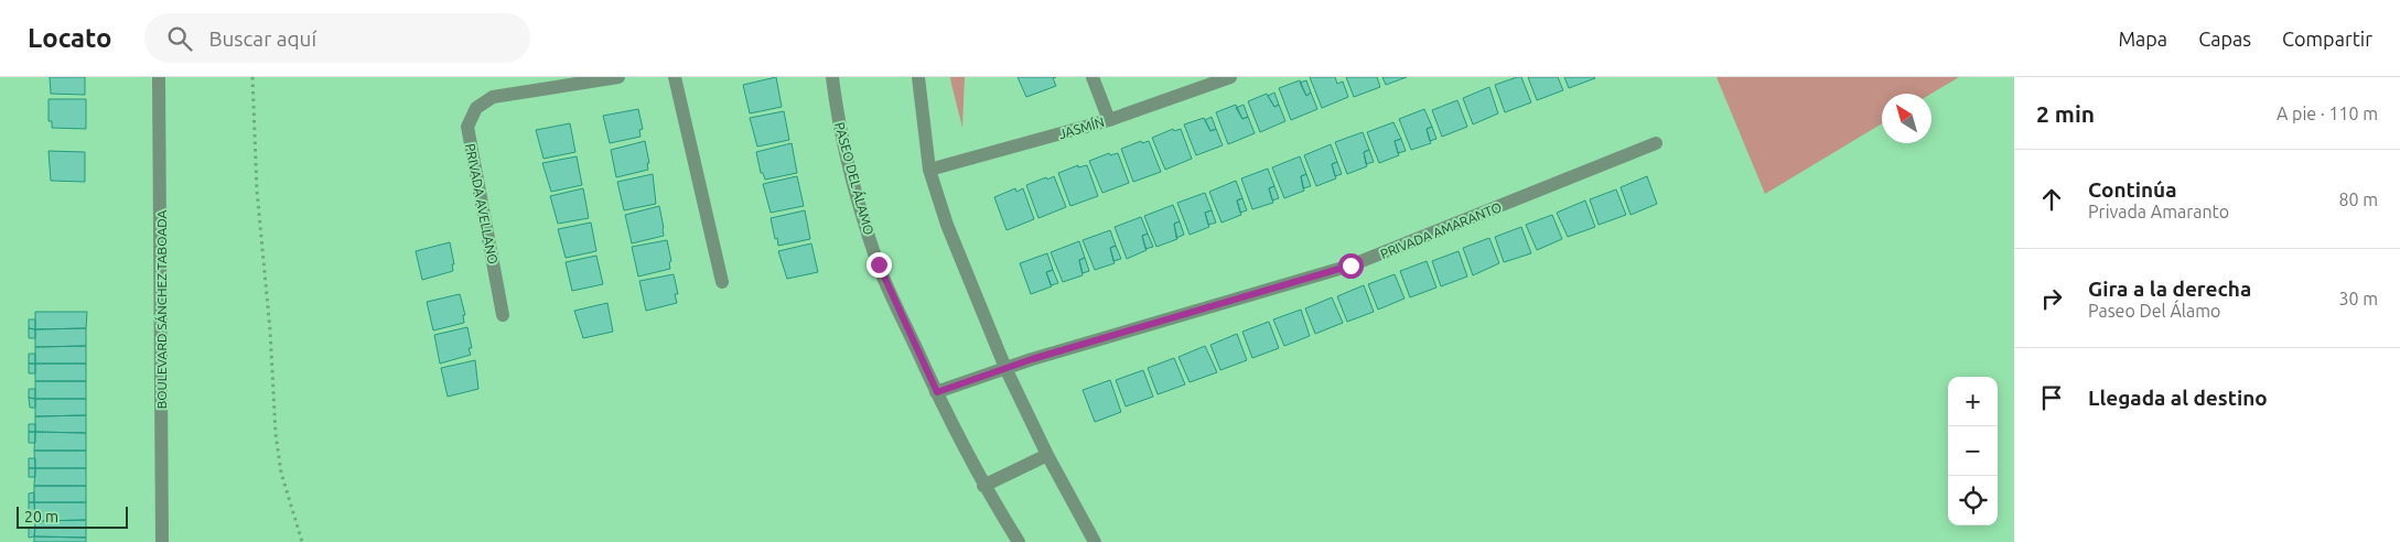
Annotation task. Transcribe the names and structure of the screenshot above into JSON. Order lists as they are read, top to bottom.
{
  "streets": {
    "street": [
      "JASMÍN",
      "PASEO DEL ÁLAMO",
      "PRIVADA AVELLANO",
      "PRIVADA AMARANTO",
      "BOULEVARD SÁNCHEZ TABOADA"
    ]
  },
  "crossings": [
    ["PASEO DEL ÁLAMO", "PRIVADA AMARANTO"]
  ],
  "scale_bar": "20 m",
  "north": "top left",
  "page": {
    "header": "Locato",
    "search": "Buscar aquí",
    "nav": ["Mapa", "Capas", "Compartir"],
    "heading": ["2 min", "A pie · 110 m"],
    "list": [
      ["Continúa", "Privada Amaranto", "80 m"],
      ["Gira a la derecha", "Paseo Del Álamo", "30 m"],
      "Llegada al destino"
    ],
    "map_buttons": ["+", "−"],
    "scale": "20 m"
  }
}
